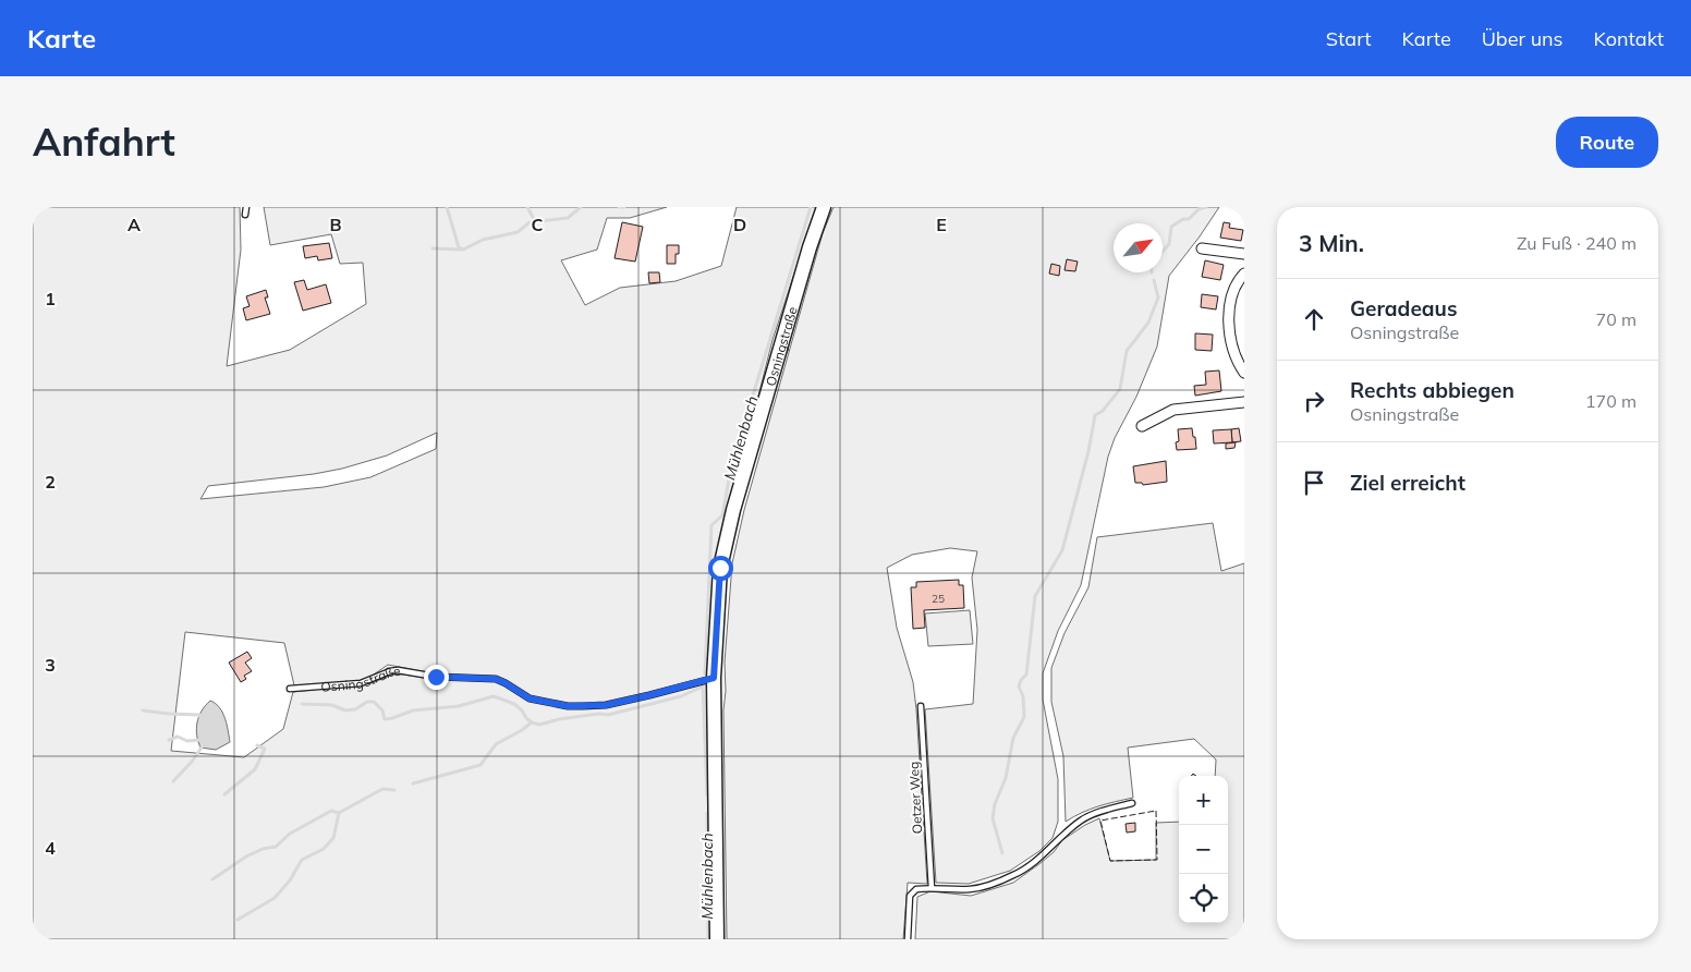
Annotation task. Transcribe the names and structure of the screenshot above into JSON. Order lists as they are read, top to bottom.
{
  "streets": {
    "main road": ["Osningstraße"],
    "lane": ["Oetzer Weg"]
  },
  "water": ["Mühlenbach"],
  "house_numbers": ["25"],
  "north": "top right",
  "page": {
    "header": "Karte",
    "nav": [
      "Start",
      "Karte",
      "Über uns",
      "Kontakt"
    ],
    "buttons": "Route",
    "title": "Anfahrt",
    "heading": ["3 Min.", "Zu Fuß · 240 m"],
    "list": [
      ["Geradeaus", "Osningstraße", "70 m"],
      ["Rechts abbiegen", "Osningstraße", "170 m"],
      "Ziel erreicht"
    ],
    "map_buttons": ["+", "−"]
  },
  "grid": {
    "columns": [
      "A",
      "B",
      "C",
      "D",
      "E"
    ],
    "rows": [
      "1",
      "2",
      "3",
      "4"
    ]
  }
}
